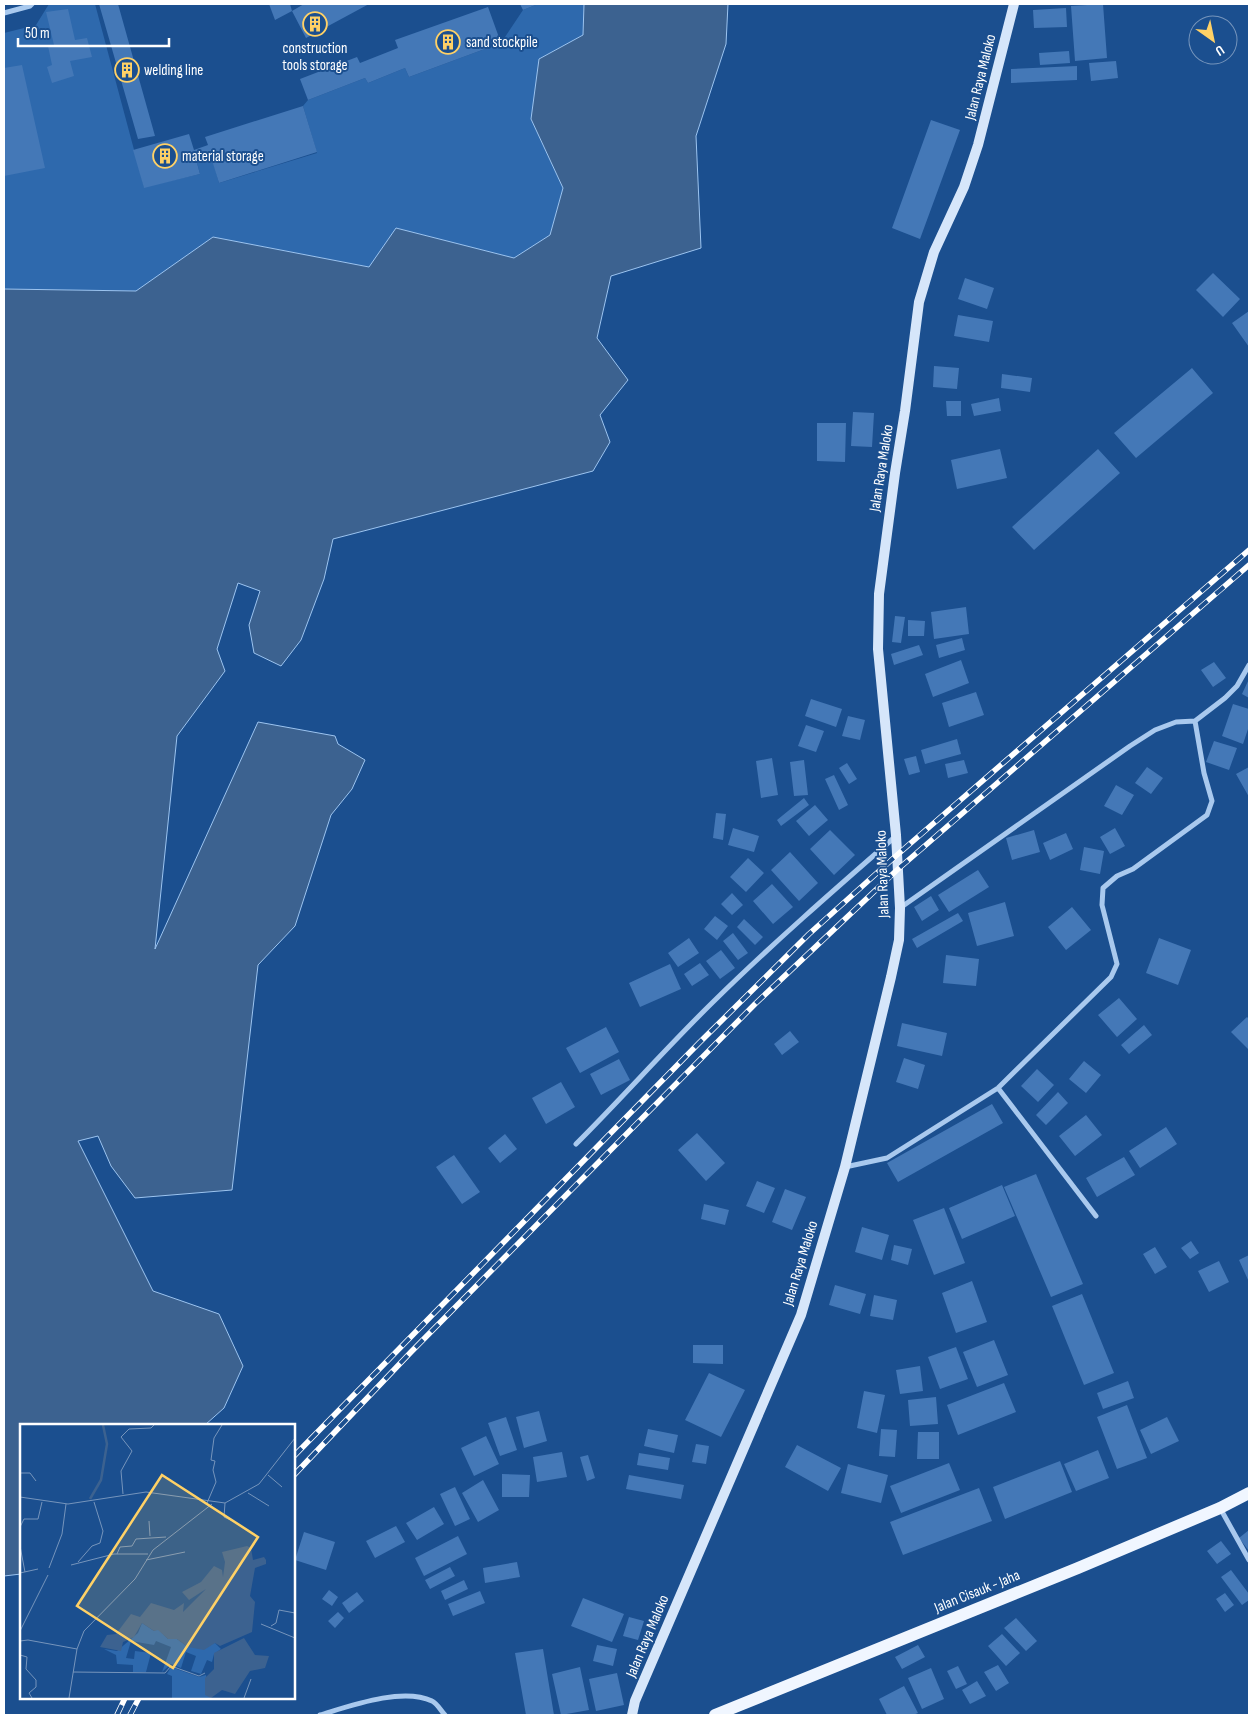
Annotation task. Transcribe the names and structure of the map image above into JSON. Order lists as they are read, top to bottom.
{
  "streets": {
    "main road": ["Jalan Cisauk - Jaha"],
    "street": ["Jalan Raya Maloko"]
  },
  "places": {
    "building": [
      "construction tools storage",
      "sand stockpile",
      "welding line",
      "material storage"
    ]
  },
  "scale_bar": "50 m",
  "north": "bottom right"
}
